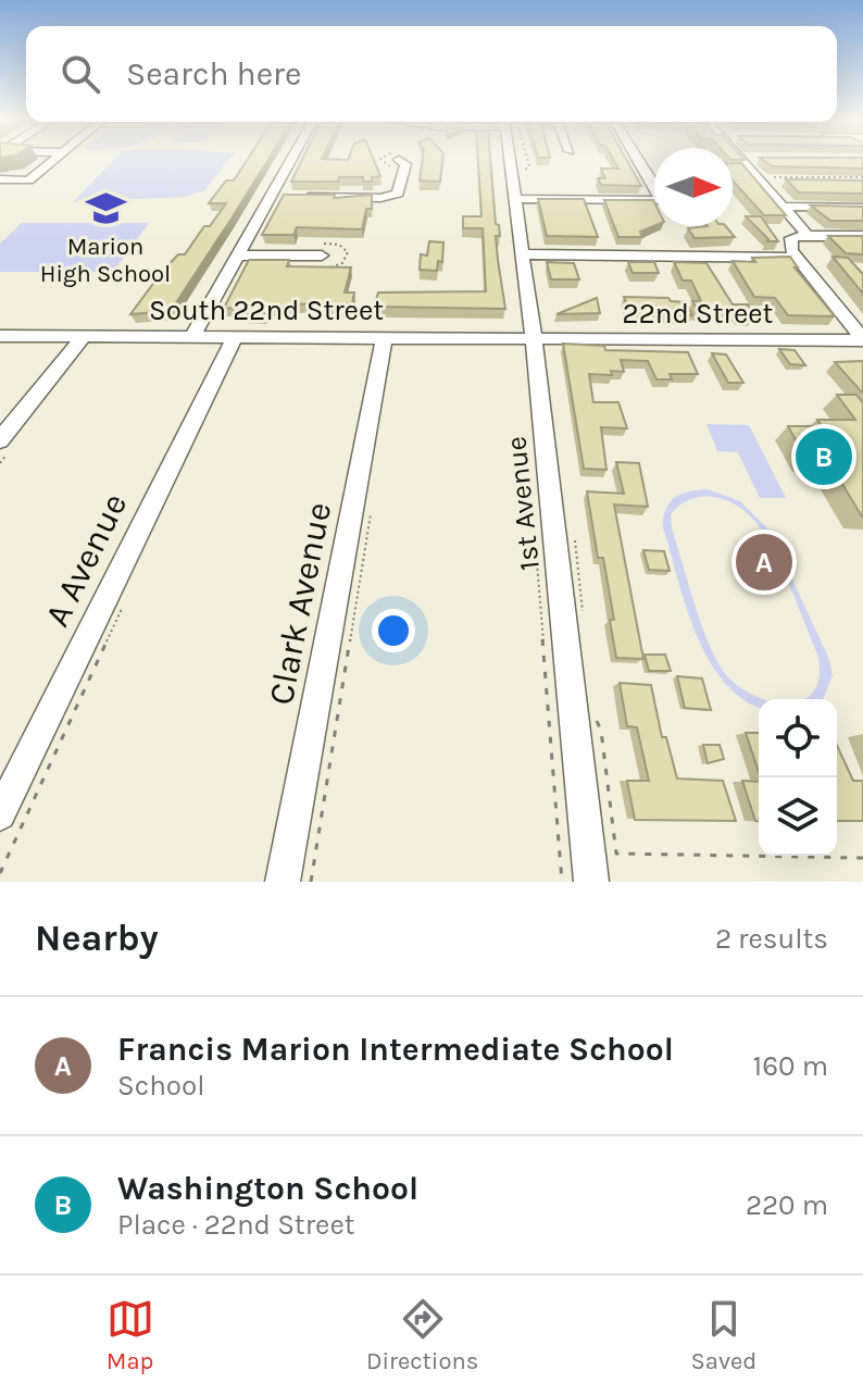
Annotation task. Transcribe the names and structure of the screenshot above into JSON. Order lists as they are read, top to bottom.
{
  "streets": {
    "street": [
      "South 22nd Street",
      "22nd Street",
      "1st Avenue",
      "A Avenue",
      "Clark Avenue"
    ]
  },
  "crossings": [
    ["South 22nd Street", "22nd Street"],
    ["South 22nd Street", "1st Avenue"],
    ["South 22nd Street", "A Avenue"],
    ["South 22nd Street", "Clark Avenue"],
    ["22nd Street", "1st Avenue"]
  ],
  "places": {
    "school or university": ["Marion High School"]
  },
  "north": "right",
  "page": {
    "search": "Search here",
    "pins": ["B", "A"],
    "heading": ["Nearby", "2 results"],
    "list": [
      {
        "mark": "A",
        "name": "Francis Marion Intermediate School",
        "note": "School",
        "value": "160 m"
      },
      {
        "mark": "B",
        "name": "Washington School",
        "note": "Place · 22nd Street",
        "value": "220 m"
      }
    ],
    "nav": ["Map", "Directions", "Saved"]
  }
}
